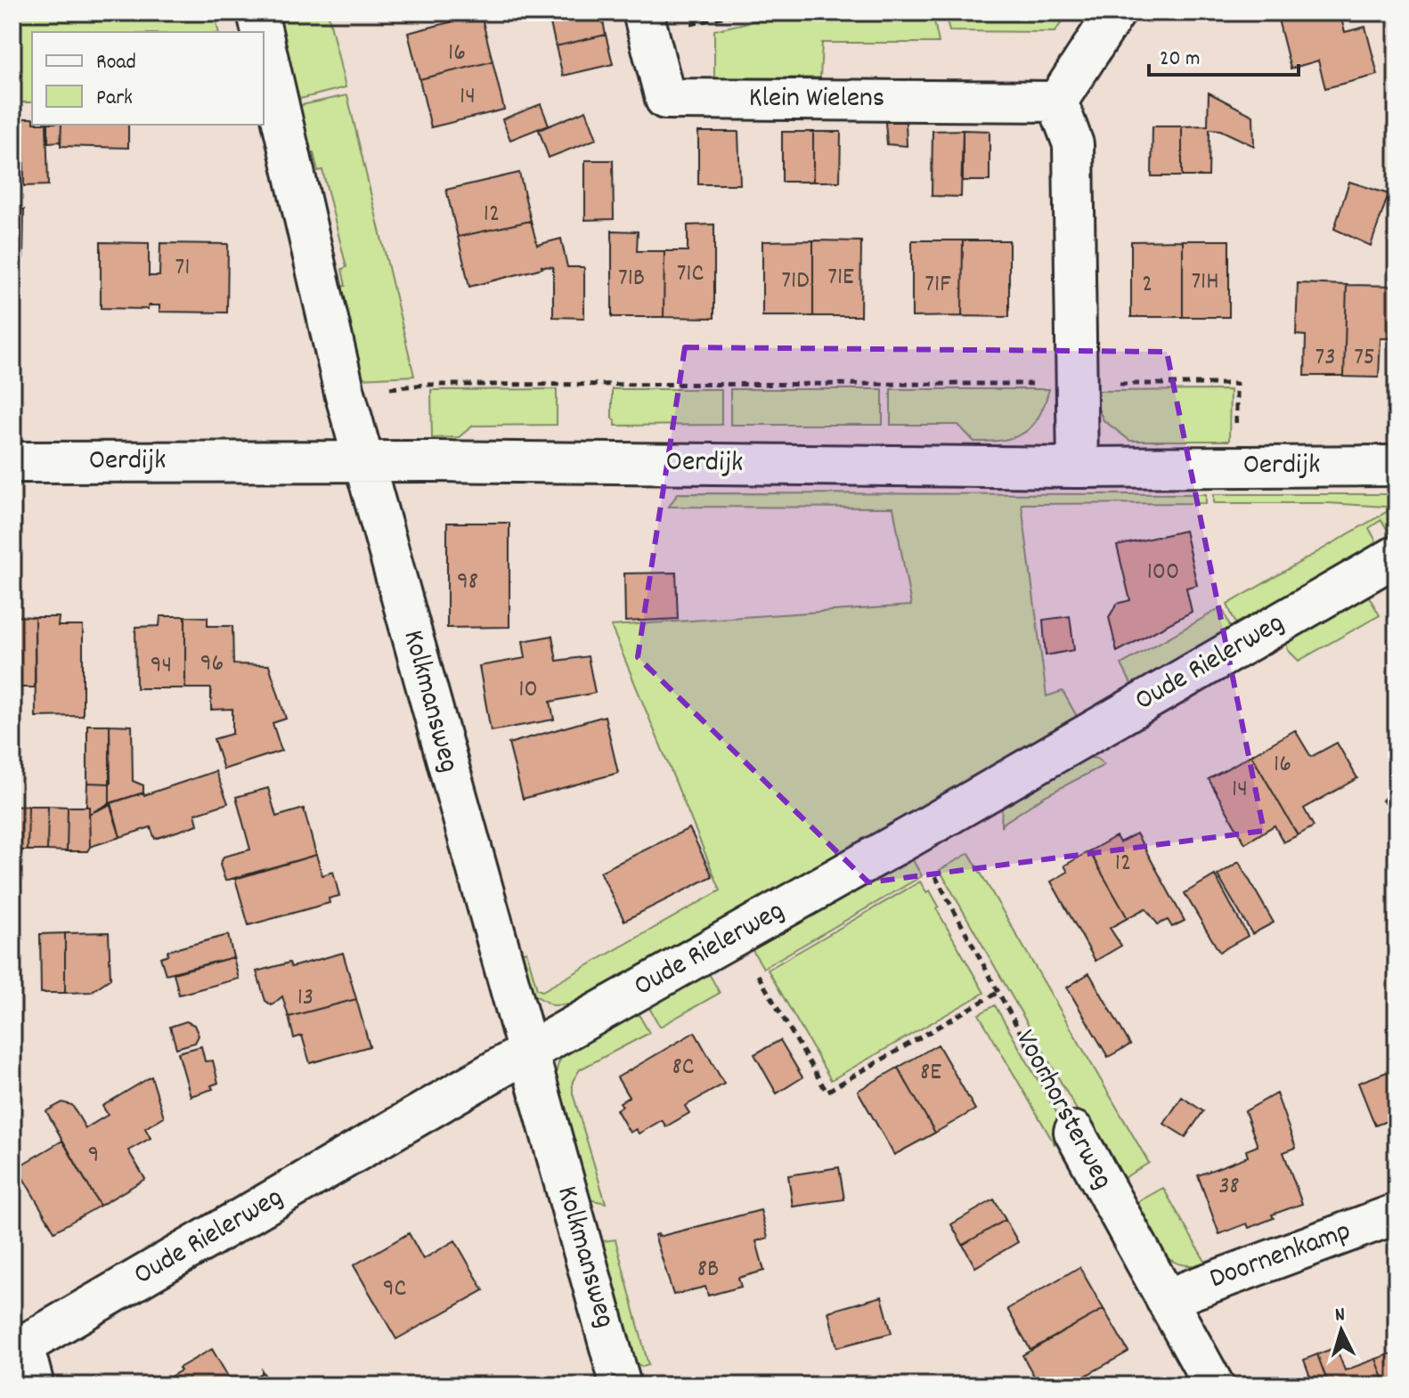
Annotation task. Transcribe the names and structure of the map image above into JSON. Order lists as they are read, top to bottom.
{
  "streets": {
    "street": [
      "Klein Wielens",
      "Oerdijk",
      "Oude Rielerweg",
      "Kolkmansweg",
      "Voorhorsterweg",
      "Doornenkamp"
    ]
  },
  "crossings": [
    ["Oerdijk", "Kolkmansweg"],
    ["Oude Rielerweg", "Kolkmansweg"],
    ["Oude Rielerweg", "Voorhorsterweg"],
    ["Voorhorsterweg", "Doornenkamp"]
  ],
  "house_numbers": [
    "16",
    "14",
    "12",
    "71",
    "71C",
    "71E",
    "71B",
    "71D",
    "71H",
    "71F",
    "2",
    "73",
    "75",
    "100",
    "98",
    "96",
    "94",
    "10",
    "16",
    "14",
    "12",
    "13",
    "8C",
    "8E",
    "9",
    "38",
    "8B",
    "9C"
  ],
  "legend": ["Road", "Park"],
  "scale_bar": "20 m",
  "north": "top"
}
